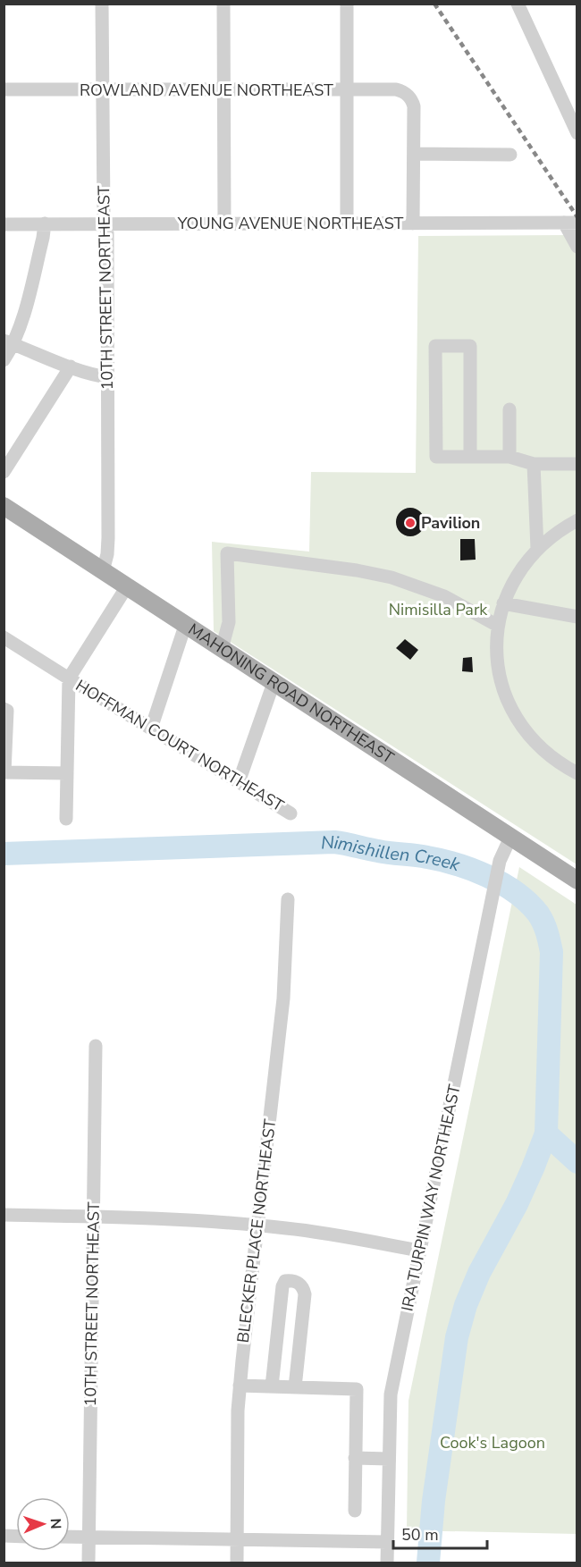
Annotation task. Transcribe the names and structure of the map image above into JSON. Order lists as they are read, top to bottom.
{
  "streets": {
    "main road": ["MAHONING ROAD NORTHEAST"],
    "street": [
      "ROWLAND AVENUE NORTHEAST",
      "YOUNG AVENUE NORTHEAST",
      "10TH STREET NORTHEAST",
      "HOFFMAN COURT NORTHEAST",
      "IRA TURPIN WAY NORTHEAST",
      "BLECKER PLACE NORTHEAST"
    ]
  },
  "crossings": [
    ["ROWLAND AVENUE NORTHEAST", "10TH STREET NORTHEAST"],
    ["YOUNG AVENUE NORTHEAST", "10TH STREET NORTHEAST"],
    ["10TH STREET NORTHEAST", "MAHONING ROAD NORTHEAST"],
    ["MAHONING ROAD NORTHEAST", "IRA TURPIN WAY NORTHEAST"]
  ],
  "water": ["Nimishillen Creek"],
  "parks": ["Nimisilla Park", "Cook's Lagoon"],
  "places": ["Pavilion"],
  "scale_bar": "50 m",
  "north": "right"
}
